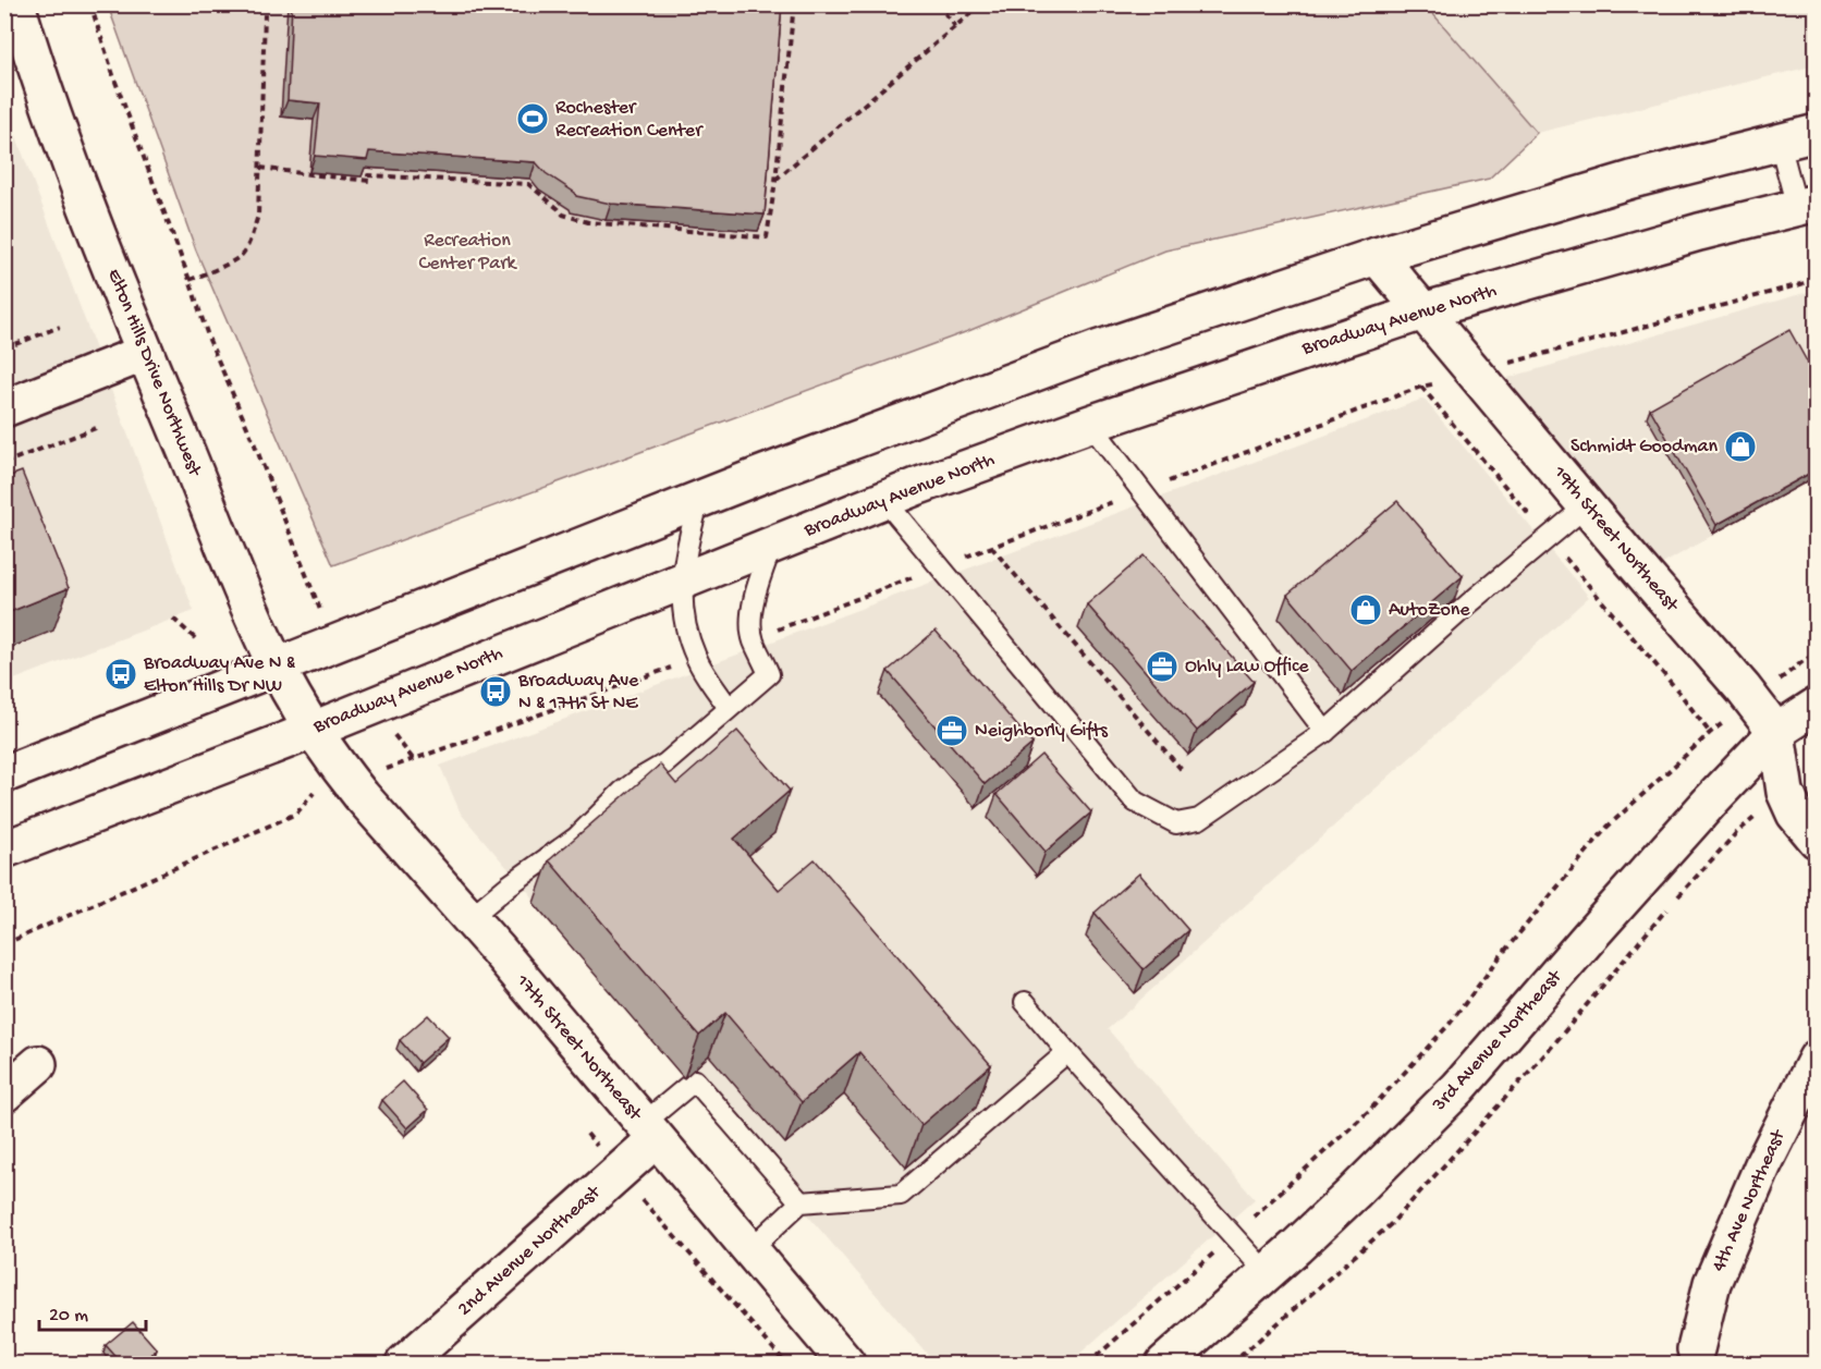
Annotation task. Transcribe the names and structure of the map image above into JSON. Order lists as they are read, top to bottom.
{
  "streets": {
    "main road": [
      "Broadway Avenue North",
      "Elton Hills Drive Northwest",
      "19th Street Northeast",
      "3rd Avenue Northeast",
      "17th Street Northeast",
      "4th Ave Northeast",
      "2nd Avenue Northeast"
    ]
  },
  "crossings": [
    ["Broadway Avenue North", "Elton Hills Drive Northwest"],
    ["Broadway Avenue North", "19th Street Northeast"],
    ["Broadway Avenue North", "17th Street Northeast"],
    ["Elton Hills Drive Northwest", "17th Street Northeast"],
    ["19th Street Northeast", "3rd Avenue Northeast"],
    ["17th Street Northeast", "2nd Avenue Northeast"]
  ],
  "parks": ["Recreation Center Park"],
  "places": {
    "sports": ["Rochester Recreation Center"],
    "shop": ["Schmidt Goodman", "AutoZone"],
    "office": ["Ohly Law Office", "Neighborly Gifts"],
    "bus stop": ["Broadway Ave N & Elton Hills Dr NW", "Broadway Ave N & 17th St NE"]
  },
  "scale_bar": "20 m"
}
